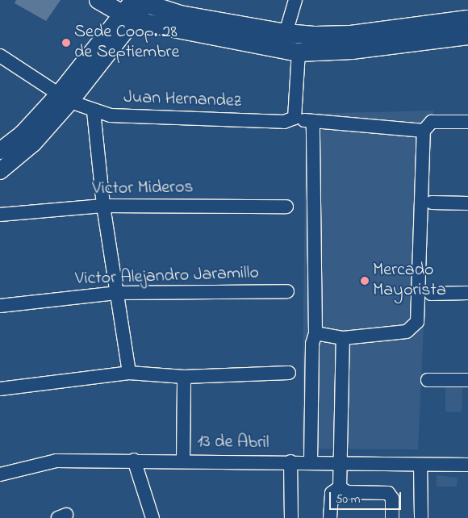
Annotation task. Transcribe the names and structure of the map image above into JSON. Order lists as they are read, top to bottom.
{
  "streets": {
    "street": [
      "Juan Hernandez",
      "Victor Mideros",
      "Victor Alejandro Jaramillo",
      "13 de Abril"
    ]
  },
  "places": ["Sede Coop. 28 de Septiembre", "Mercado Mayorista"],
  "scale_bar": "50 m"
}
